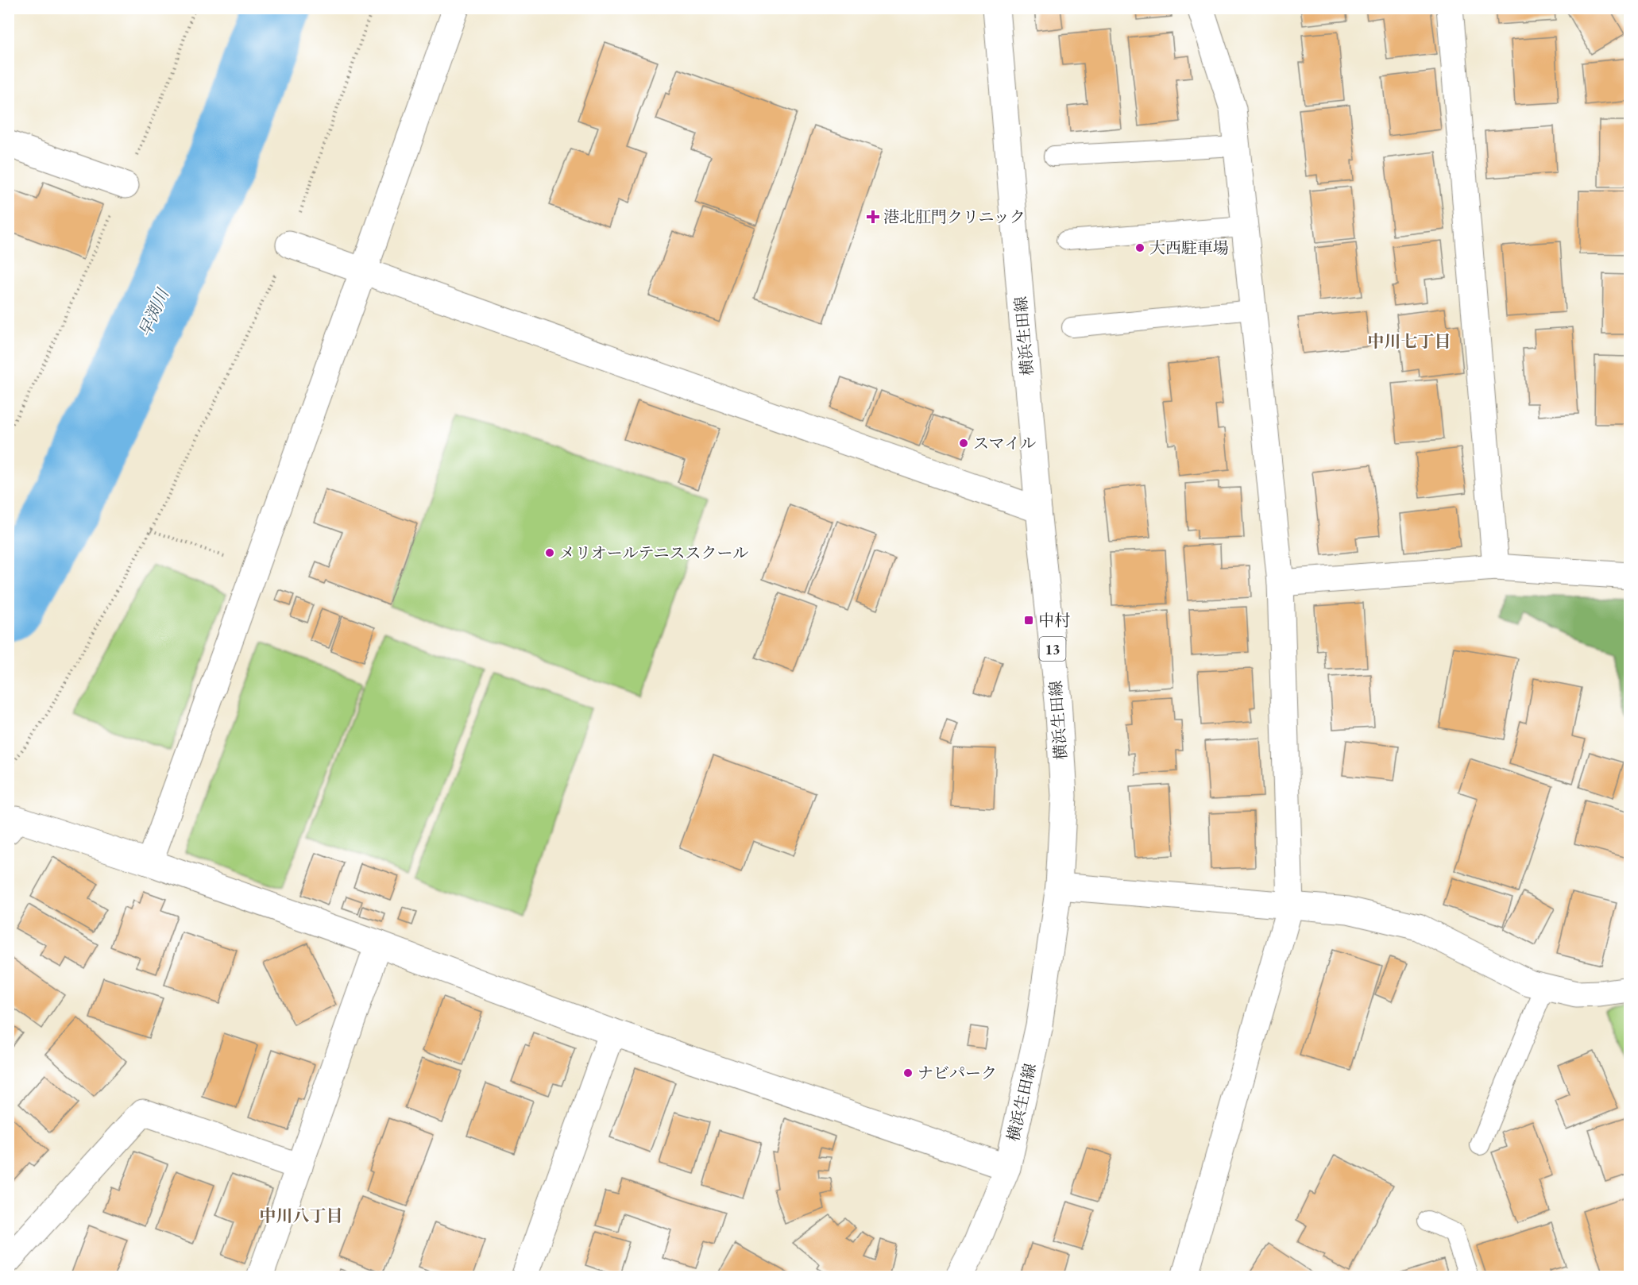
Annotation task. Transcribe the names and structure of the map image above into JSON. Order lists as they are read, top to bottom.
{
  "streets": {
    "street": ["横浜生田線", "13"]
  },
  "districts": ["中川七丁目", "中川八丁目"],
  "water": ["早渕川"],
  "places": {
    "health": ["港北肛門クリニック"],
    "other": [
      "大西駐車場",
      "スマイル",
      "メリオールテニススクール",
      "ナビパーク"
    ],
    "transit": ["中村"]
  }
}
